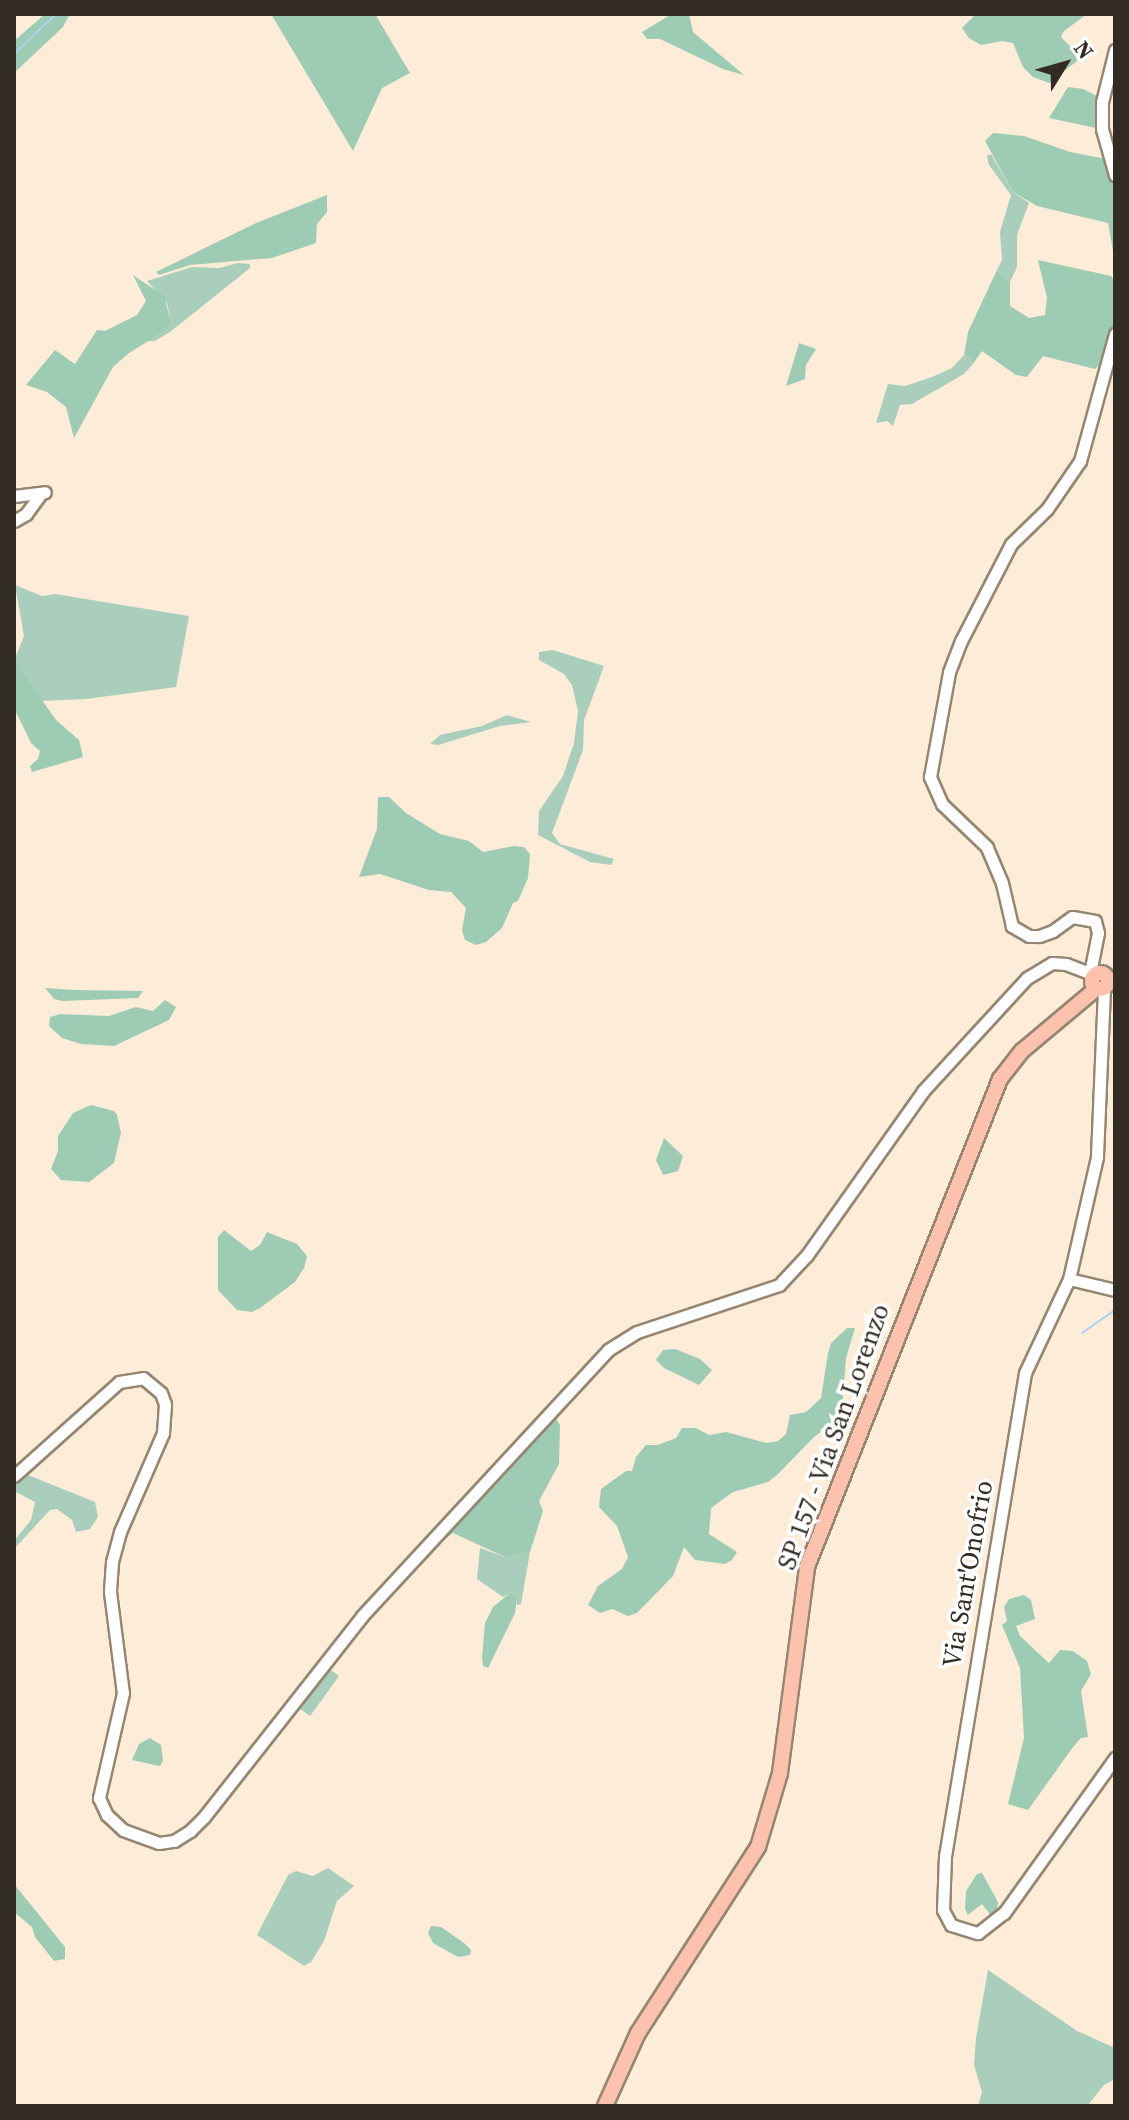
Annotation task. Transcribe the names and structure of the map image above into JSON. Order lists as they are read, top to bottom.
{
  "streets": {
    "main road": ["SP 157 - Via San Lorenzo"],
    "street": ["Via Sant'Onofrio"]
  },
  "crossings": [
    ["SP 157 - Via San Lorenzo", "Via Sant'Onofrio"]
  ],
  "north": "top right"
}
